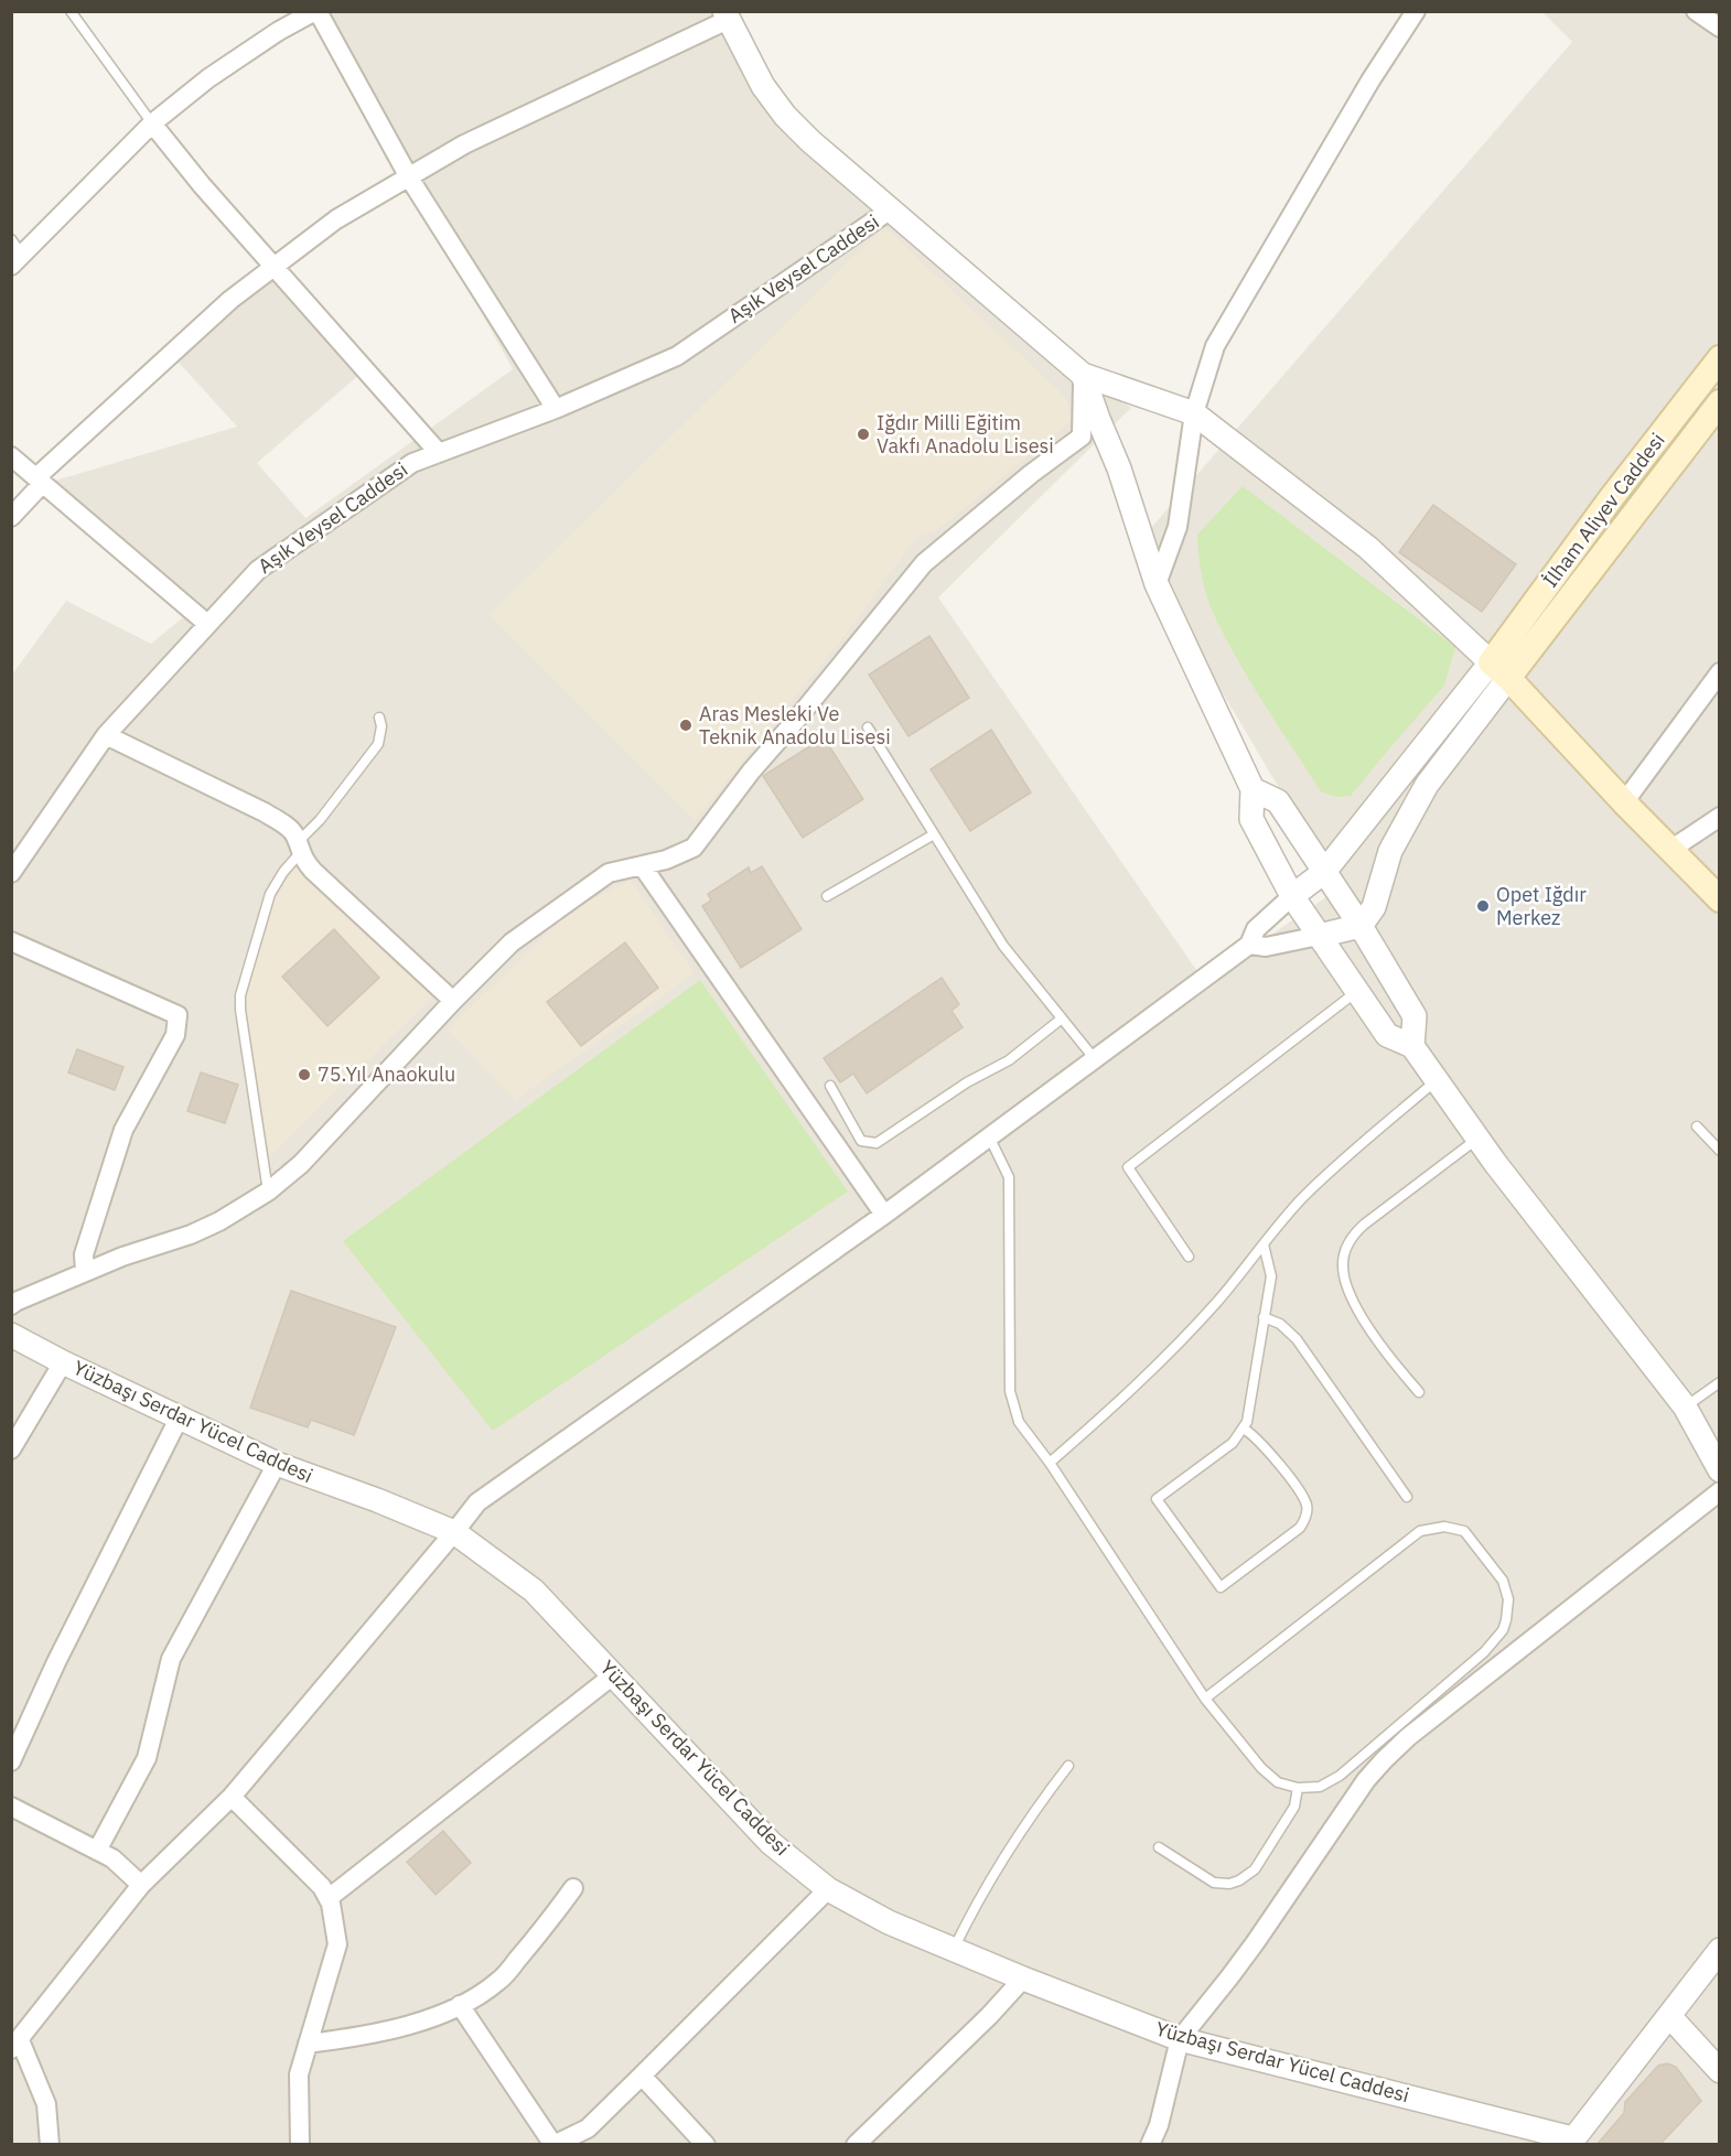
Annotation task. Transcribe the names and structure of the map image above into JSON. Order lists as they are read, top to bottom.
{
  "streets": {
    "main road": ["İlham Aliyev Caddesi"],
    "street": ["Aşık Veysel Caddesi", "Yüzbaşı Serdar Yücel Caddesi"]
  },
  "places": [
    "Iğdır Milli Eğitim Vakfı Anadolu Lisesi",
    "Aras Mesleki Ve Teknik Anadolu Lisesi",
    "Opet Iğdır Merkez",
    "75.Yıl Anaokulu"
  ]
}
